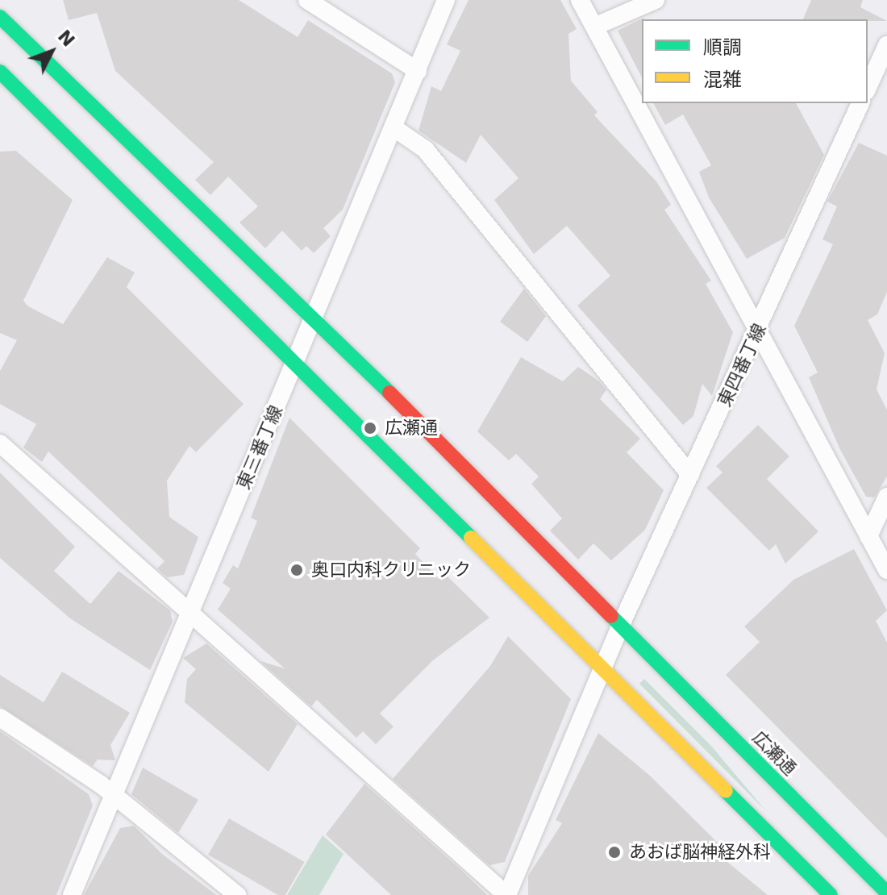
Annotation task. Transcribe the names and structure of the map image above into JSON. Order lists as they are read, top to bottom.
{
  "streets": {
    "street": ["東四番丁線", "東三番丁線", "広瀬通"]
  },
  "crossings": [
    ["東四番丁線", "広瀬通"],
    ["東三番丁線", "広瀬通"]
  ],
  "places": ["広瀬通", "奥口内科クリニック", "あおば脳神経外科"],
  "legend": ["順調", "混雑"],
  "north": "top right"
}
